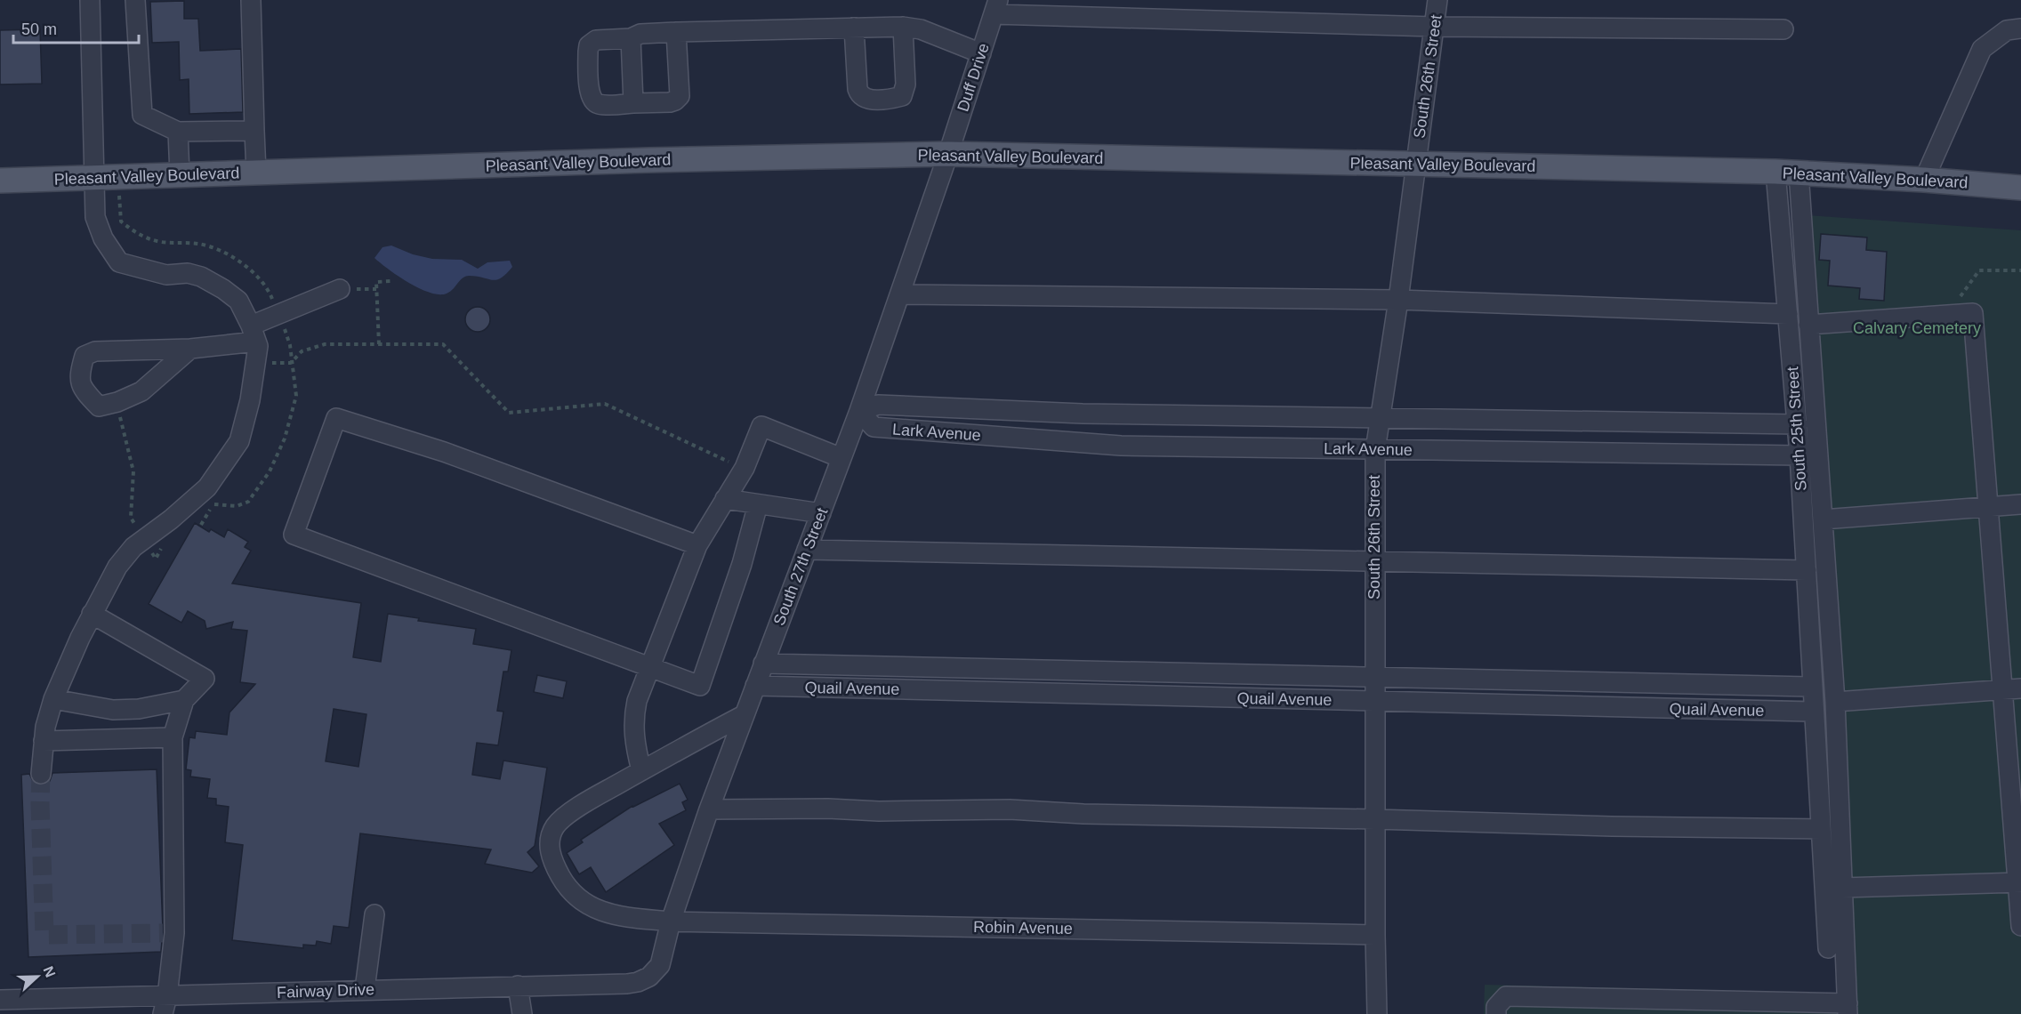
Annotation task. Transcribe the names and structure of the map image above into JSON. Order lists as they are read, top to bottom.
{
  "streets": {
    "main road": ["Pleasant Valley Boulevard"],
    "street": [
      "South 26th Street",
      "Duff Drive",
      "South 25th Street",
      "Lark Avenue",
      "South 27th Street",
      "Quail Avenue",
      "Robin Avenue",
      "Fairway Drive"
    ]
  },
  "crossings": [
    ["South 26th Street", "Pleasant Valley Boulevard"],
    ["South 26th Street", "Lark Avenue"],
    ["South 26th Street", "Quail Avenue"],
    ["South 26th Street", "Robin Avenue"],
    ["Duff Drive", "Pleasant Valley Boulevard"],
    ["Duff Drive", "South 27th Street"],
    ["Pleasant Valley Boulevard", "South 25th Street"],
    ["Pleasant Valley Boulevard", "South 27th Street"],
    ["South 25th Street", "Lark Avenue"],
    ["South 25th Street", "Quail Avenue"],
    ["Lark Avenue", "South 27th Street"],
    ["South 27th Street", "Quail Avenue"],
    ["South 27th Street", "Robin Avenue"],
    ["South 27th Street", "Fairway Drive"]
  ],
  "parks": ["Calvary Cemetery"],
  "scale_bar": "50 m",
  "north": "right"
}
